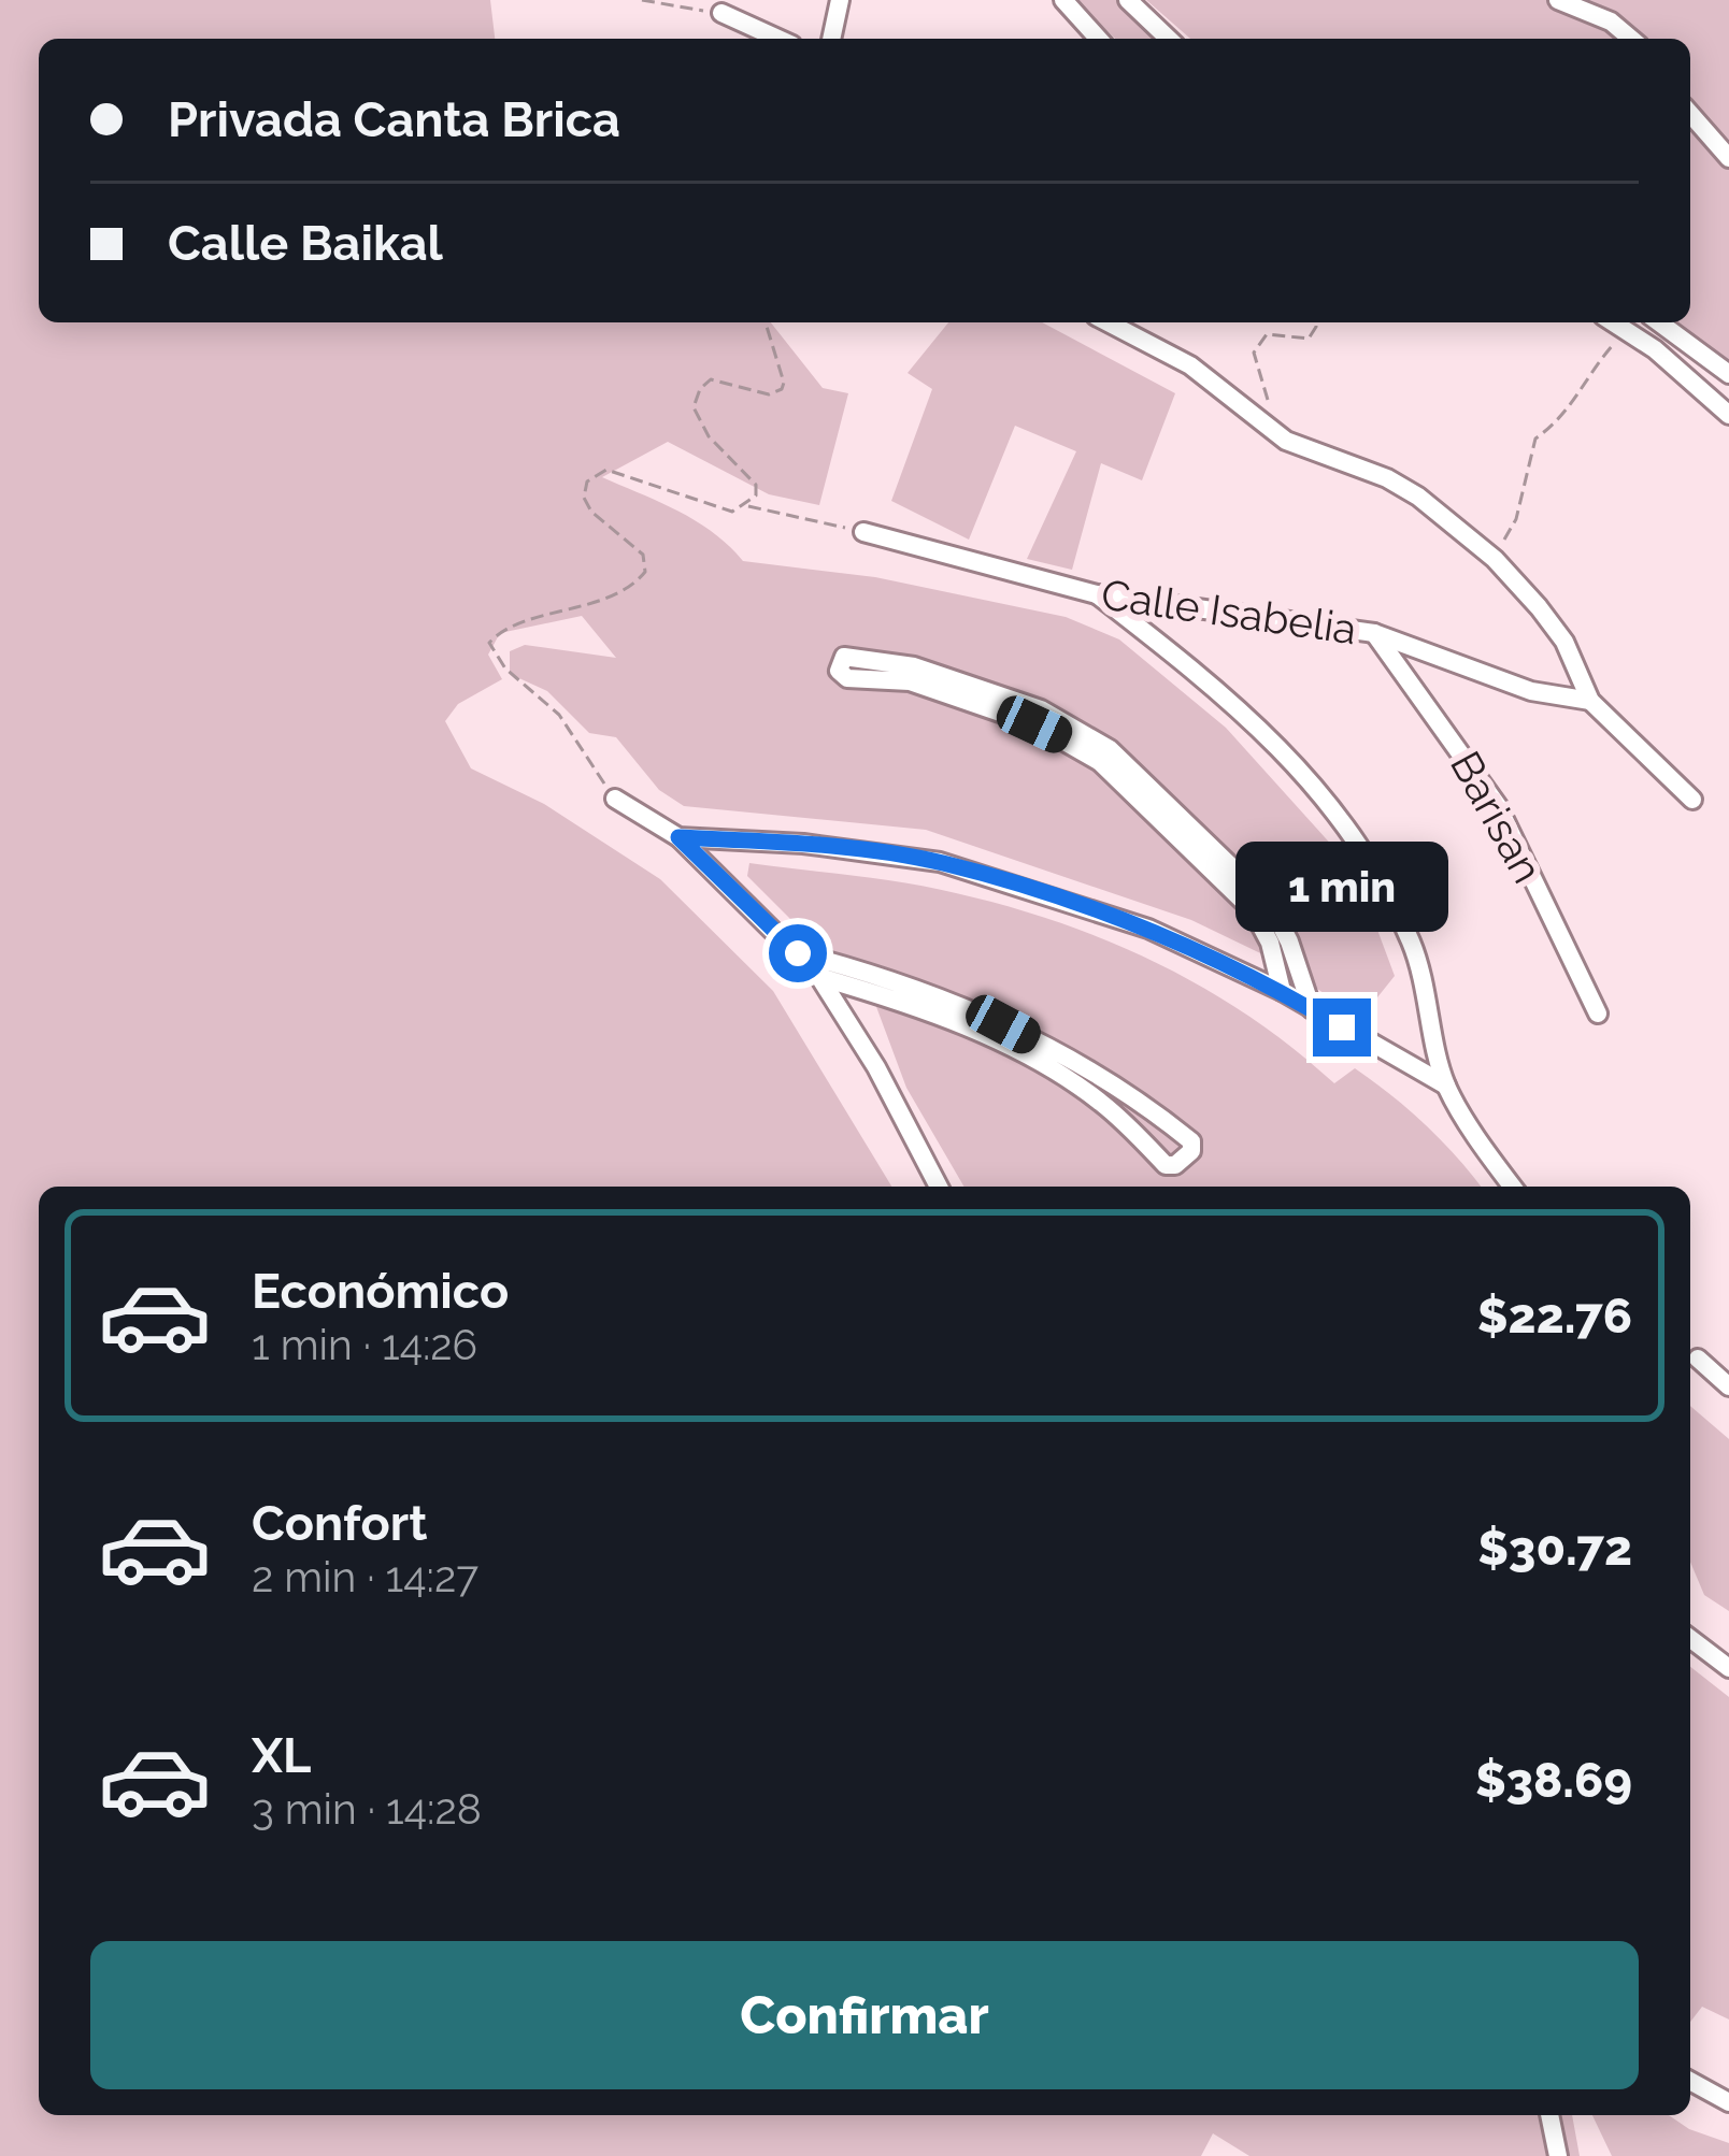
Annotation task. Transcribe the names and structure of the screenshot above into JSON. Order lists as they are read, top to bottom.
{
  "streets": {
    "street": ["Calle Isabelia", "Barisan"]
  },
  "crossings": [
    ["Calle Isabelia", "Barisan"]
  ],
  "page": {
    "banner": ["Privada Canta Brica", "Calle Baikal"],
    "bubble": "1 min",
    "list": [
      {
        "name": "Económico",
        "note": "1 min · 14:26",
        "value": "$22.76"
      },
      {
        "name": "Confort",
        "note": "2 min · 14:27",
        "value": "$30.72"
      },
      {
        "name": "XL",
        "note": "3 min · 14:28",
        "value": "$38.69"
      }
    ],
    "buttons": "Confirmar"
  }
}
